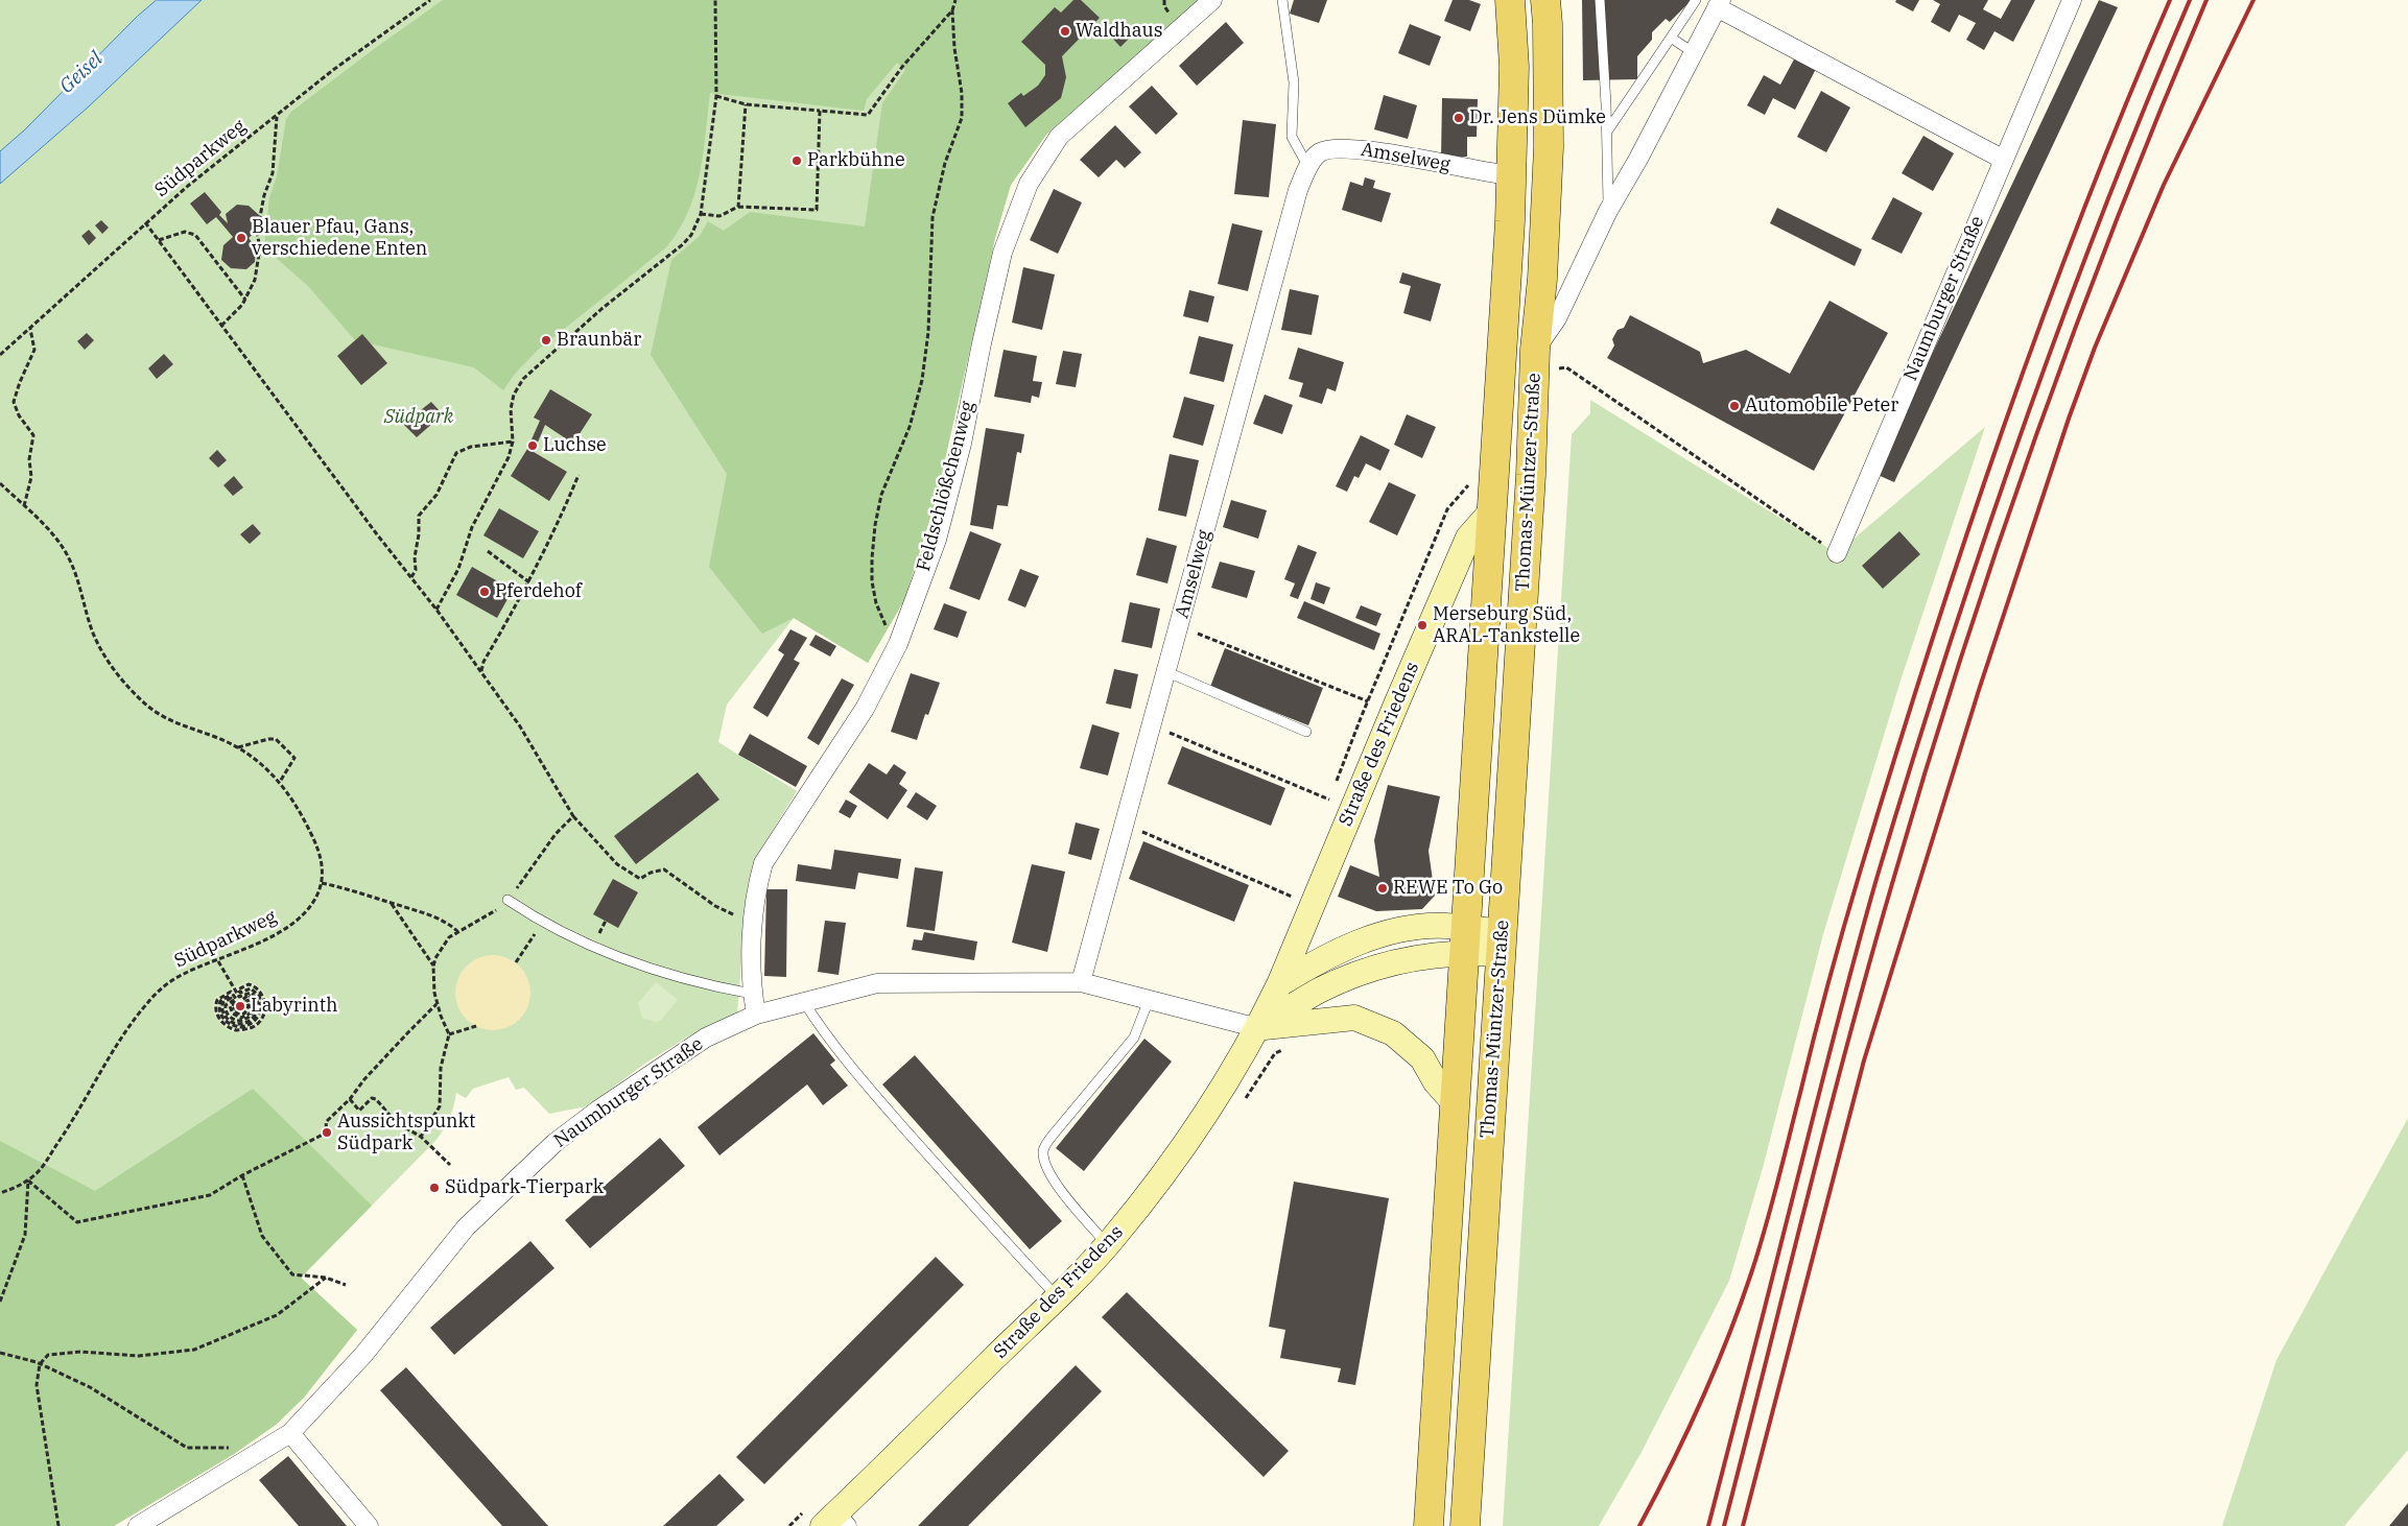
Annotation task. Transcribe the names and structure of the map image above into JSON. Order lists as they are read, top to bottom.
{
  "streets": {
    "main road": ["Thomas-Müntzer-Straße"],
    "street": [
      "Amselweg",
      "Naumburger Straße",
      "Feldschlößchenweg",
      "Straße des Friedens"
    ],
    "path": ["Südparkweg"]
  },
  "crossings": [
    ["Amselweg", "Naumburger Straße"],
    ["Amselweg", "Thomas-Müntzer-Straße"],
    ["Naumburger Straße", "Feldschlößchenweg"],
    ["Naumburger Straße", "Straße des Friedens"],
    ["Thomas-Müntzer-Straße", "Straße des Friedens"]
  ],
  "water": ["Geisel"],
  "parks": ["Südpark"],
  "places": [
    "Waldhaus",
    "Dr. Jens Dümke",
    "Parkbühne",
    "Blauer Pfau, Gans, verschiedene Enten",
    "Braunbär",
    "Automobile Peter",
    "Luchse",
    "Pferdehof",
    "Merseburg Süd, ARAL-Tankstelle",
    "REWE To Go",
    "Labyrinth",
    "Aussichtspunkt Südpark",
    "Südpark-Tierpark"
  ]
}
